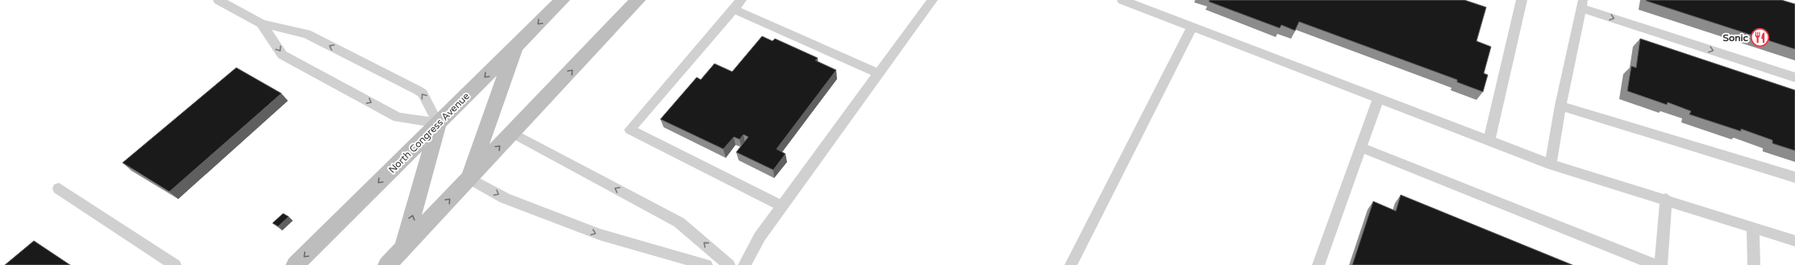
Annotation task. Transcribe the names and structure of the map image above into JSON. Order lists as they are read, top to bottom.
{
  "streets": {
    "main road": ["North Congress Avenue"]
  },
  "places": {
    "restaurant": ["Sonic"]
  }
}
